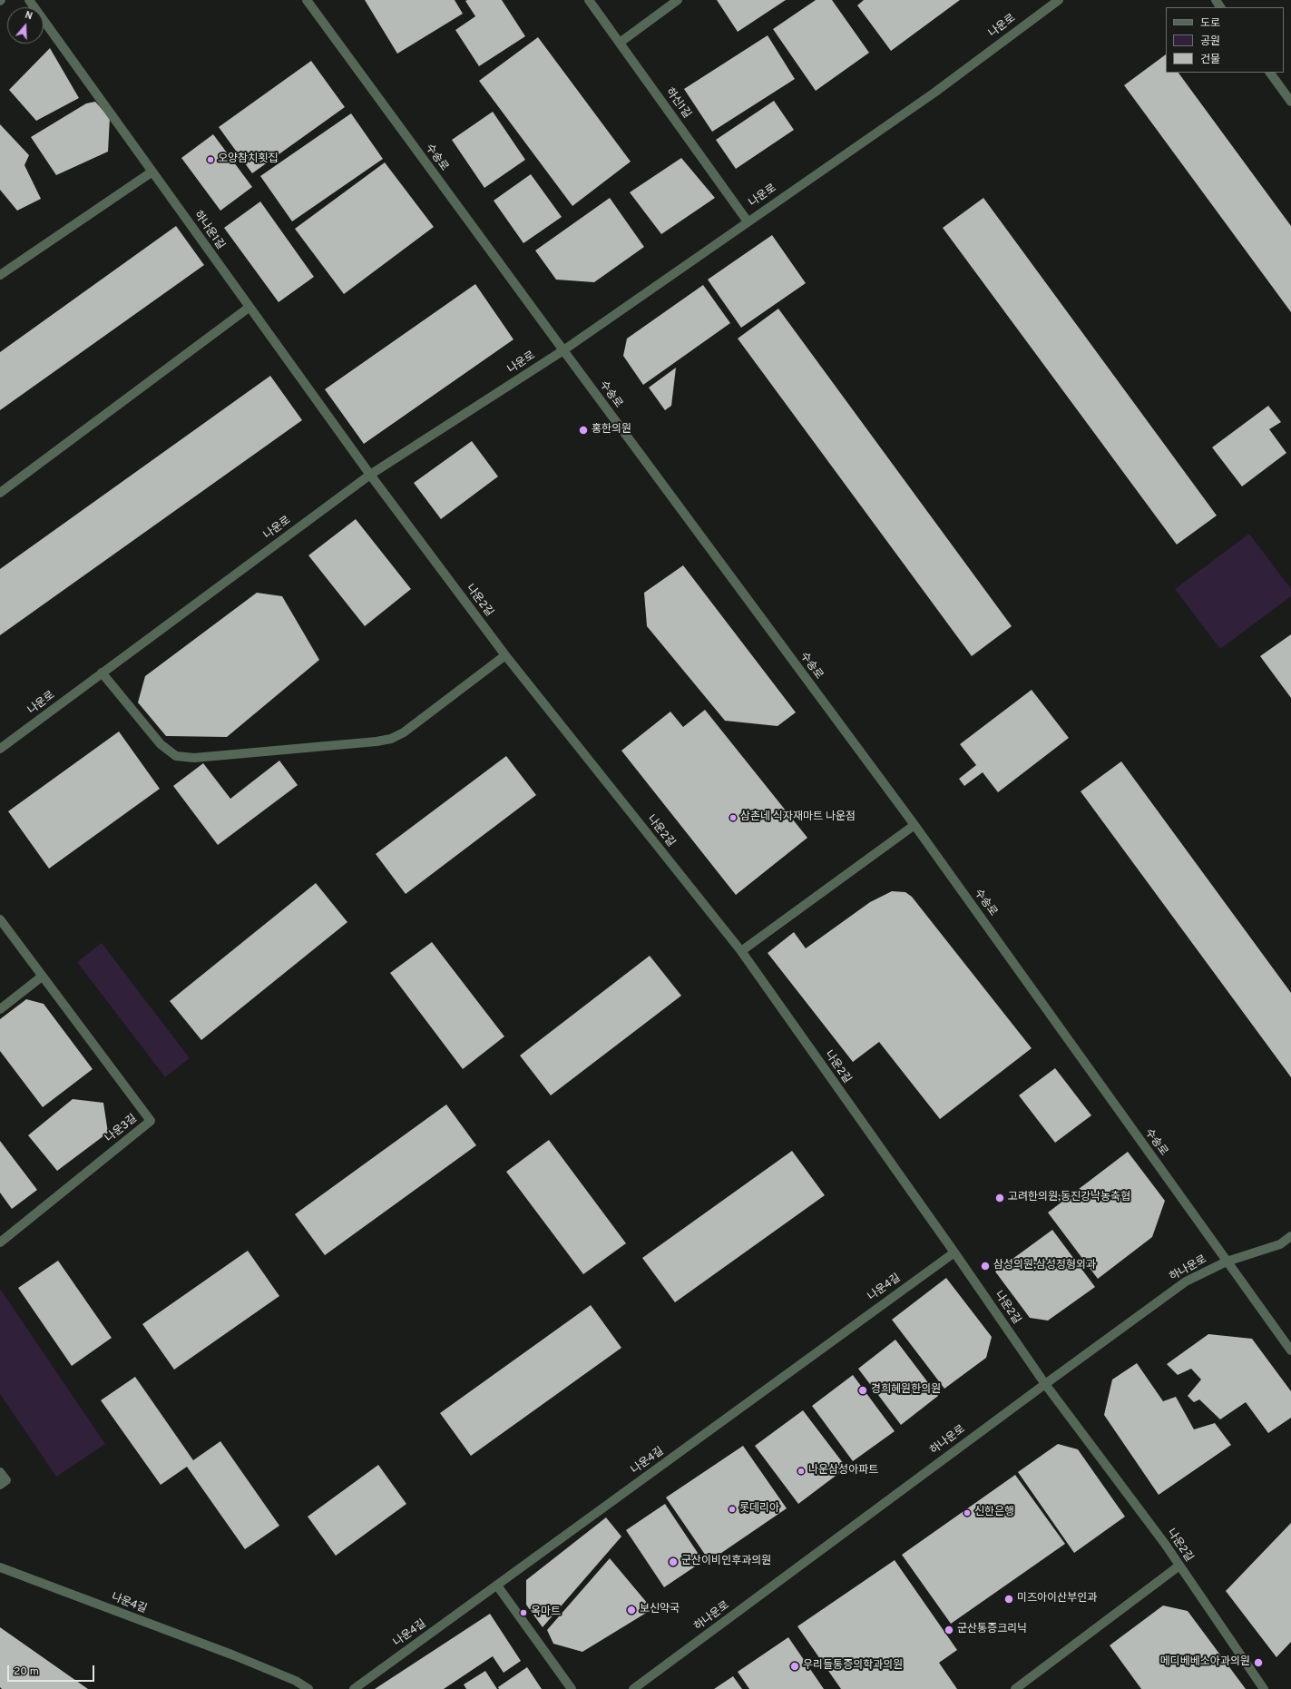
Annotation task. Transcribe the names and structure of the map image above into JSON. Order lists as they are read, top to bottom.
{
  "streets": {
    "street": [
      "나운로",
      "하신1길",
      "수송로",
      "하나운1길",
      "나운2길",
      "나운3길",
      "하나운로",
      "나운4길"
    ]
  },
  "crossings": [
    ["나운로", "하신1길"],
    ["나운로", "수송로"],
    ["나운로", "하나운1길"],
    ["나운로", "나운2길"],
    ["수송로", "하나운로"],
    ["하나운1길", "나운2길"],
    ["나운2길", "하나운로"],
    ["나운2길", "나운4길"]
  ],
  "places": [
    "오양참치횟집",
    "홍한의원",
    "삼촌네 식자재마트 나운점",
    "고려한의원;동진강낙농축협",
    "삼성의원;삼성정형외과",
    "경희혜원한의원",
    "나운삼성아파트",
    "롯데리아",
    "신한은행",
    "군산이비인후과의원",
    "미즈아이산부인과",
    "보신약국",
    "옥마트",
    "군산통증크리닉",
    "메디베베소아과의원",
    "우리들통증의학과의원"
  ],
  "legend": ["도로", "공원", "건물"],
  "scale_bar": "20 m",
  "north": "top"
}
